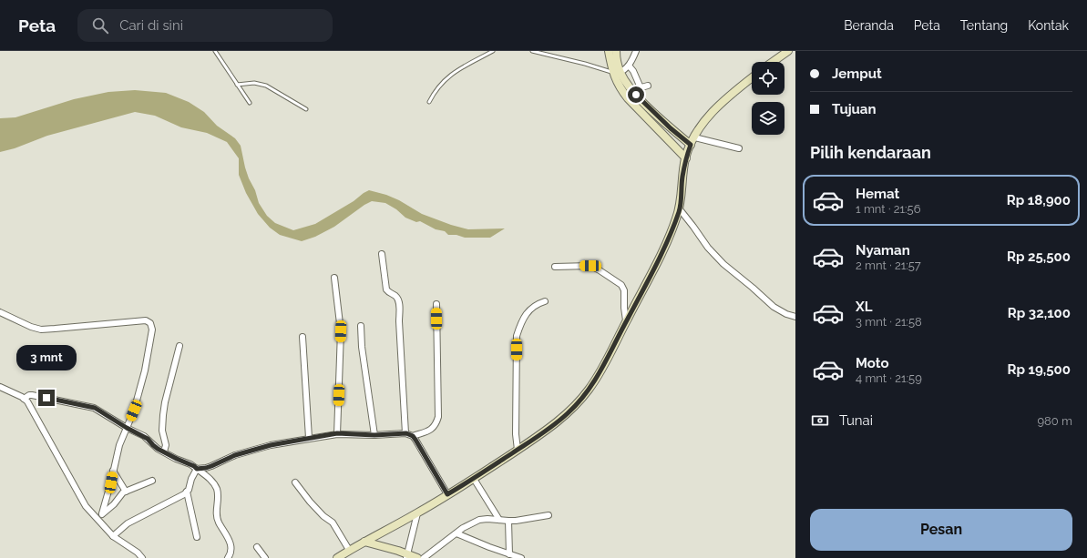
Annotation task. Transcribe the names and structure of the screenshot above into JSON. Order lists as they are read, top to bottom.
{
  "page": {
    "header": "Peta",
    "search": "Cari di sini",
    "nav": [
      "Beranda",
      "Peta",
      "Tentang",
      "Kontak"
    ],
    "banner": ["Jemput", "Tujuan"],
    "heading": "Pilih kendaraan",
    "list": [
      {
        "name": "Hemat",
        "note": "1 mnt · 21:56",
        "value": "Rp 18,900"
      },
      {
        "name": "Nyaman",
        "note": "2 mnt · 21:57",
        "value": "Rp 25,500"
      },
      {
        "name": "XL",
        "note": "3 mnt · 21:58",
        "value": "Rp 32,100"
      },
      {
        "name": "Moto",
        "note": "4 mnt · 21:59",
        "value": "Rp 19,500"
      }
    ],
    "bubble": "3 mnt",
    "pay": ["Tunai", "980 m"],
    "buttons": "Pesan"
  }
}
